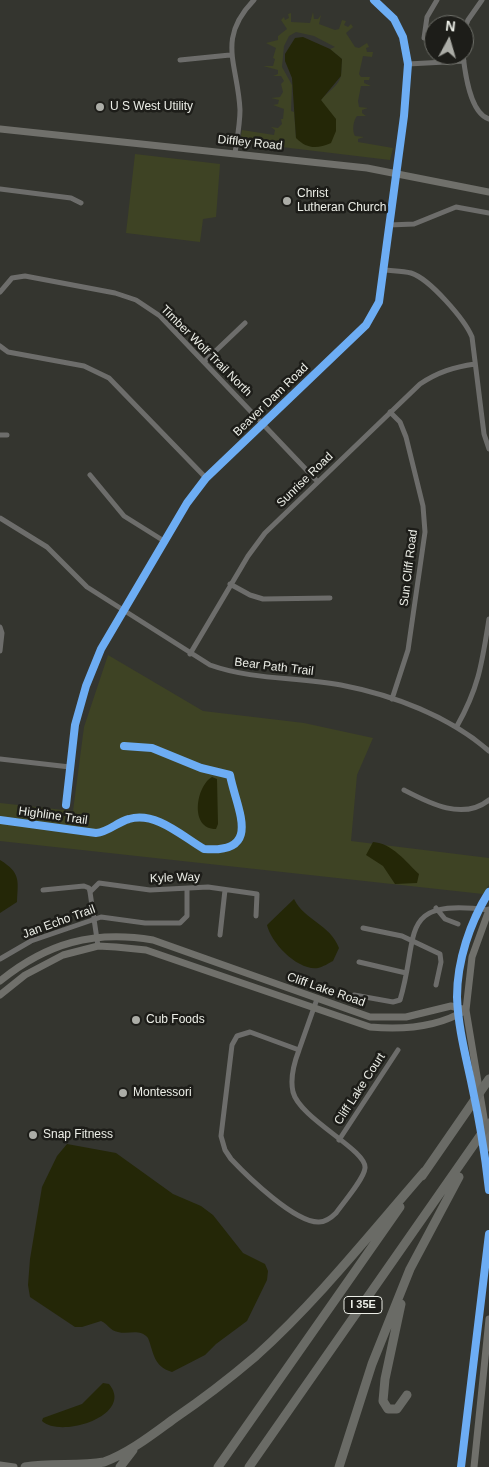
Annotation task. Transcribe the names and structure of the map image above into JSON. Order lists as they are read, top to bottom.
{
  "streets": {
    "highway": ["I 35E"],
    "street": [
      "Diffley Road",
      "Timber Wolf Trail North",
      "Beaver Dam Road",
      "Sunrise Road",
      "Sun Cliff Road",
      "Bear Path Trail",
      "Kyle Way",
      "Jan Echo Trail",
      "Cliff Lake Road",
      "Cliff Lake Court"
    ],
    "cycle path": ["Highline Trail"]
  },
  "crossings": [
    ["Diffley Road", "Beaver Dam Road"],
    ["Timber Wolf Trail North", "Beaver Dam Road"],
    ["Timber Wolf Trail North", "Sunrise Road"],
    ["Beaver Dam Road", "Bear Path Trail"],
    ["Sunrise Road", "Sun Cliff Road"],
    ["Sunrise Road", "Bear Path Trail"],
    ["Sun Cliff Road", "Bear Path Trail"],
    ["Kyle Way", "Jan Echo Trail"]
  ],
  "places": [
    "U S West Utility",
    "Christ Lutheran Church",
    "Cub Foods",
    "Montessori",
    "Snap Fitness"
  ],
  "north": "top"
}
